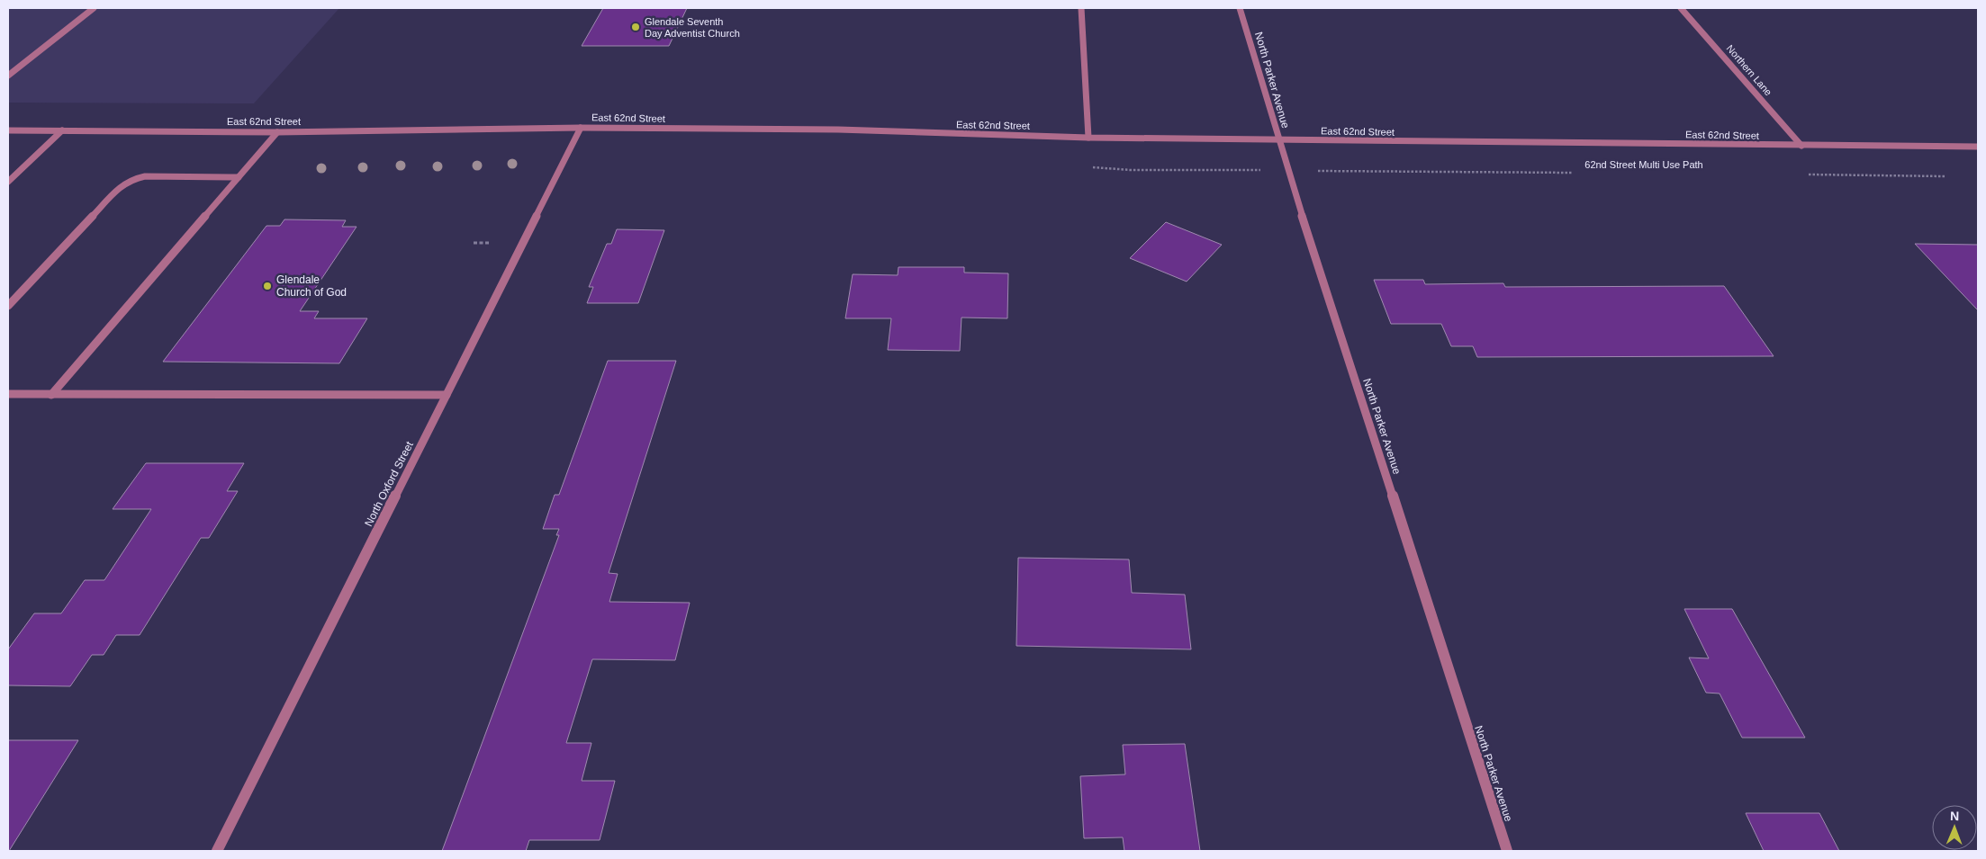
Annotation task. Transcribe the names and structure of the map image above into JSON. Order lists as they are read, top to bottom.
{
  "streets": {
    "street": [
      "Northern Lane",
      "North Parker Avenue",
      "East 62nd Street",
      "North Oxford Street"
    ],
    "path": ["62nd Street Multi Use Path"]
  },
  "crossings": [
    ["Northern Lane", "East 62nd Street"],
    ["North Parker Avenue", "East 62nd Street"],
    ["East 62nd Street", "North Oxford Street"]
  ],
  "places": ["Glendale Seventh Day Adventist Church", "Glendale Church of God"],
  "north": "top"
}
